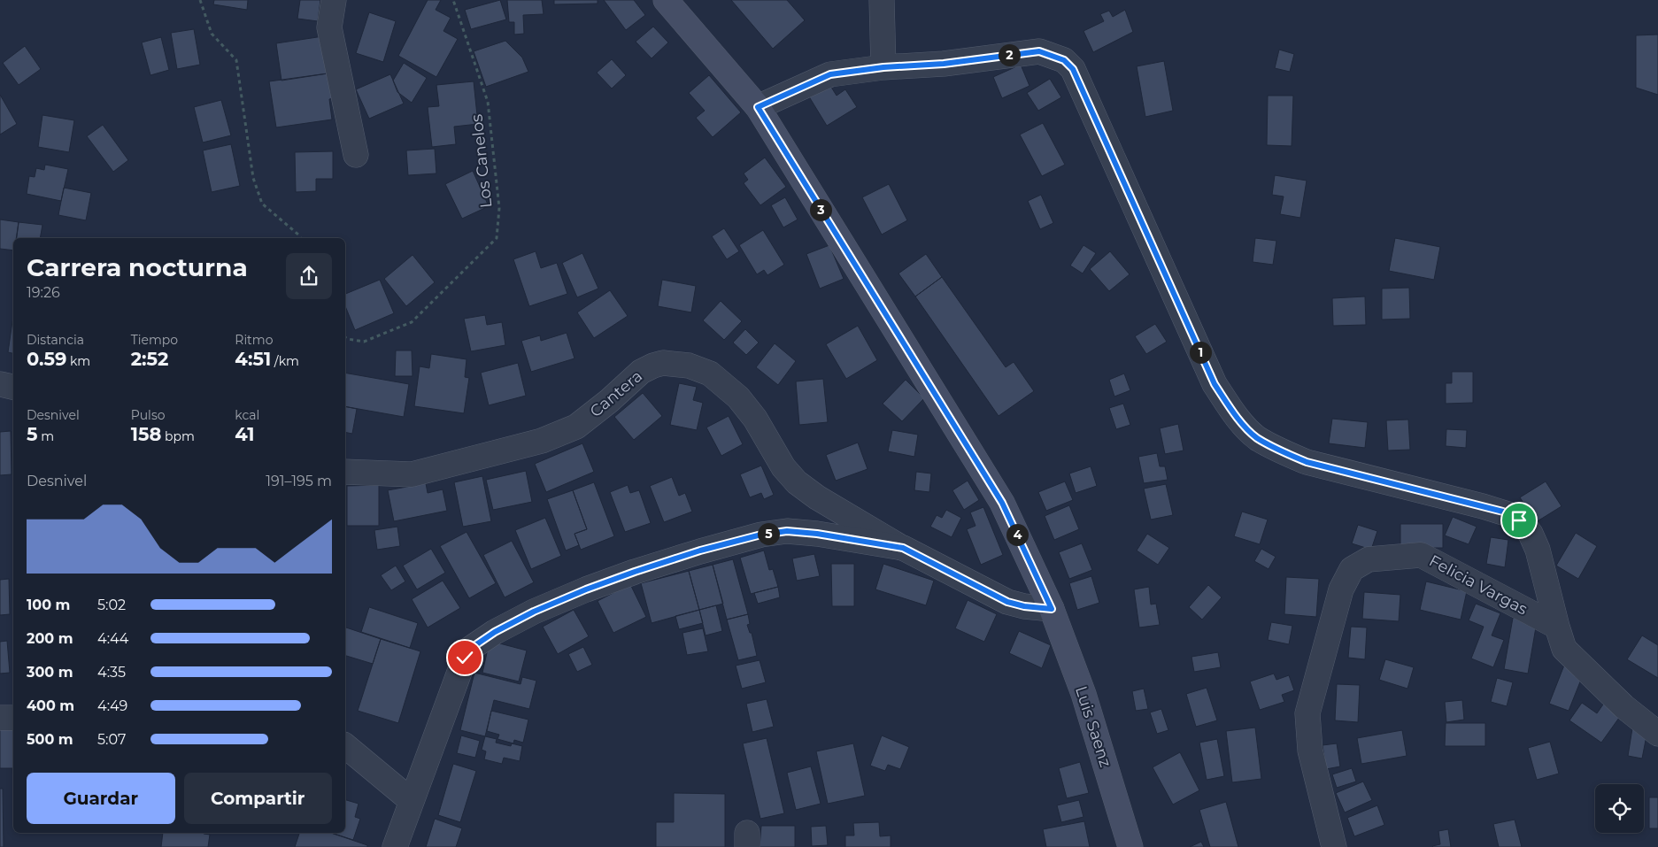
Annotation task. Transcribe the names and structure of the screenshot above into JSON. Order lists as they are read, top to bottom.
{
  "streets": {
    "main road": ["Luis Saenz"],
    "street": ["Cantera", "Felicia Vargas"],
    "path": ["Los Canelos"]
  },
  "page": {
    "pins": [
      "2",
      "3",
      "1",
      "5",
      "4"
    ],
    "heading": ["Carrera nocturna", "19:26"],
    "stats": [
      ["Distancia", "0.59 km"],
      ["Tiempo", "2:52"],
      ["Ritmo", "4:51 /km"],
      ["Desnivel", "5 m"],
      ["Pulso", "158 bpm"],
      ["kcal", "41"]
    ],
    "chart": ["Desnivel", "191–195 m"],
    "list": [
      {
        "name": "100 m",
        "note": "5:02"
      },
      {
        "name": "200 m",
        "note": "4:44"
      },
      {
        "name": "300 m",
        "note": "4:35"
      },
      {
        "name": "400 m",
        "note": "4:49"
      },
      {
        "name": "500 m",
        "note": "5:07"
      }
    ],
    "buttons": ["Guardar", "Compartir"]
  }
}
